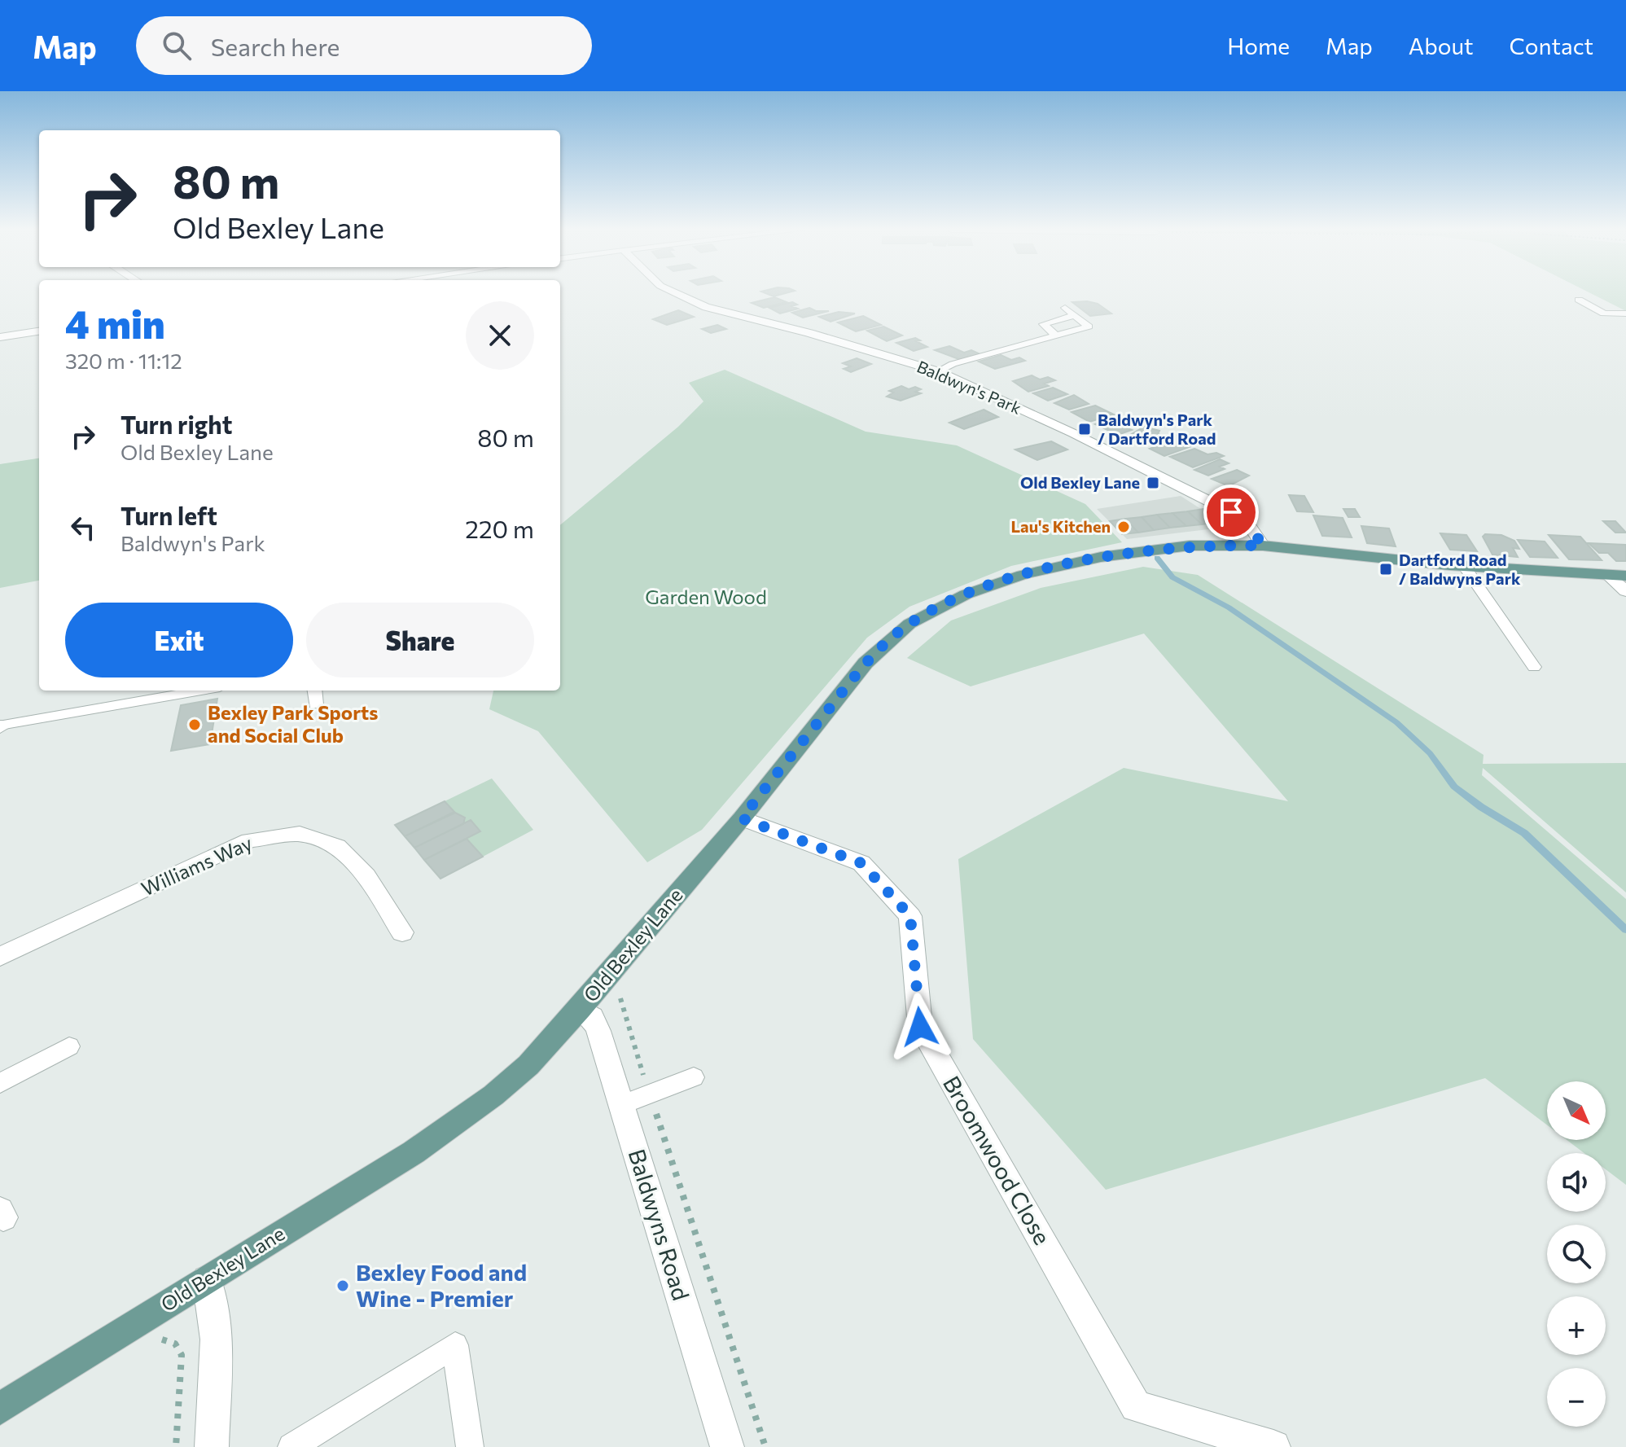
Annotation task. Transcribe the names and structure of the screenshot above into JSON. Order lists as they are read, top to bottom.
{
  "streets": {
    "main road": ["Old Bexley Lane"],
    "street": [
      "Baldwyn's Park",
      "Williams Way",
      "Broomwood Close",
      "Baldwyns Road"
    ]
  },
  "crossings": [
    ["Baldwyn's Park", "Old Bexley Lane"],
    ["Old Bexley Lane", "Broomwood Close"],
    ["Old Bexley Lane", "Baldwyns Road"]
  ],
  "parks": ["Garden Wood"],
  "places": {
    "transit": ["Baldwyn's Park / Dartford Road", "Old Bexley Lane", "Dartford Road / Baldwyns Park"],
    "other": ["Lau's Kitchen", "Bexley Park Sports and Social Club", "Bexley Food and Wine - Premier"]
  },
  "north": "bottom right",
  "page": {
    "header": "Map",
    "search": "Search here",
    "nav": [
      "Home",
      "Map",
      "About",
      "Contact"
    ],
    "turn": ["80 m", "Old Bexley Lane"],
    "heading": ["4 min", "320 m · 11:12"],
    "list": [
      {
        "name": "Turn right",
        "note": "Old Bexley Lane",
        "value": "80 m"
      },
      {
        "name": "Turn left",
        "note": "Baldwyn's Park",
        "value": "220 m"
      }
    ],
    "buttons": ["Exit", "Share"],
    "map_buttons": ["+", "−"]
  }
}
